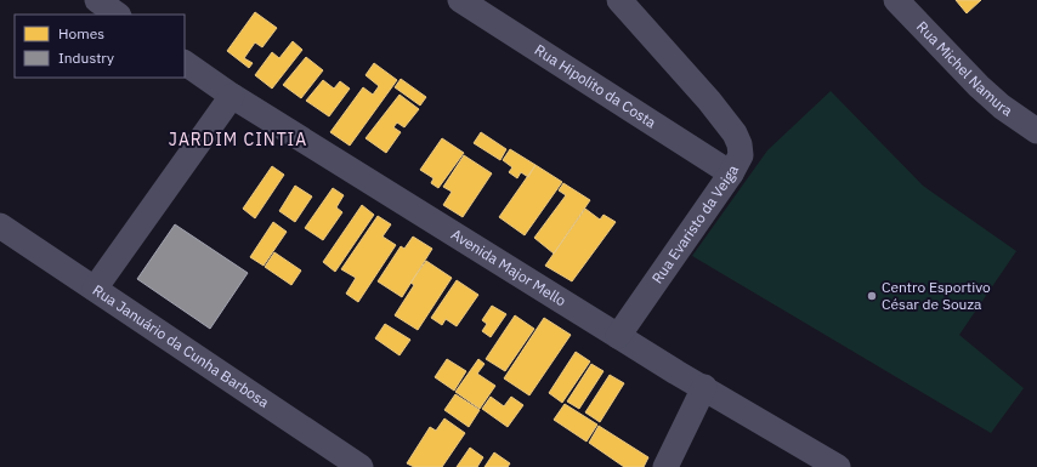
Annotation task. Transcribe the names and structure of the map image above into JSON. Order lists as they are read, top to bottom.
{
  "streets": {
    "street": [
      "Rua Michel Namura",
      "Rua Hipolito da Costa",
      "Rua Evaristo da Veiga",
      "Avenida Major Mello",
      "Rua Januário da Cunha Barbosa"
    ]
  },
  "crossings": [
    ["Rua Hipolito da Costa", "Rua Evaristo da Veiga"],
    ["Rua Evaristo da Veiga", "Avenida Major Mello"]
  ],
  "districts": ["JARDIM CINTIA"],
  "places": ["Centro Esportivo César de Souza"],
  "legend": ["Homes", "Industry"]
}
